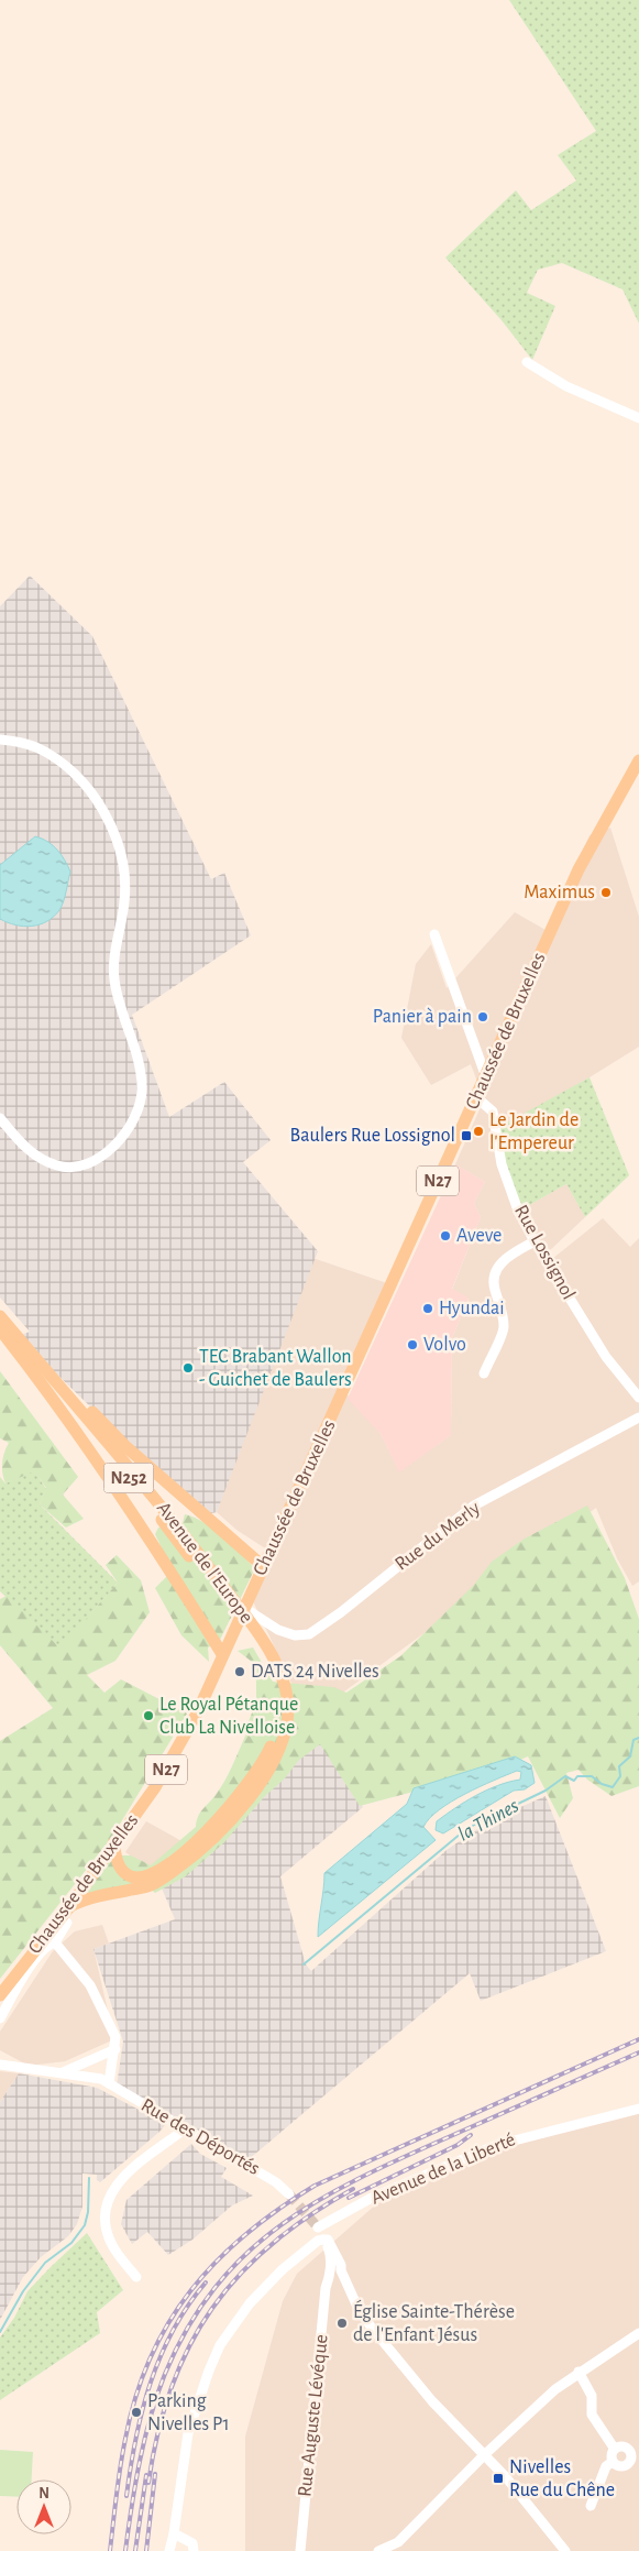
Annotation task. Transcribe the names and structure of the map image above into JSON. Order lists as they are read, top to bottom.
{
  "streets": {
    "main road": [
      "Chaussée de Bruxelles",
      "N27",
      "N252",
      "Avenue de l'Europe"
    ],
    "street": [
      "Rue Lossignol",
      "Rue du Merly",
      "Rue des Déportés",
      "Avenue de la Liberté",
      "Rue Auguste Lévéque"
    ]
  },
  "crossings": [
    ["Chaussée de Bruxelles", "N27"],
    ["Chaussée de Bruxelles", "Rue Lossignol"],
    ["Chaussée de Bruxelles", "Rue du Merly"],
    ["N27", "Rue du Merly"]
  ],
  "water": ["la Thines"],
  "places": {
    "other": [
      "Maximus",
      "Panier à pain",
      "Le Jardin de l'Empereur",
      "Aveve",
      "Hyundai",
      "Volvo",
      "TEC Brabant Wallon - Guichet de Baulers",
      "DATS 24 Nivelles",
      "Le Royal Pétanque Club La Nivelloise",
      "Église Sainte-Thérèse de l'Enfant Jésus",
      "Parking Nivelles P1"
    ],
    "transit": ["Baulers Rue Lossignol", "Nivelles Rue du Chêne"]
  },
  "north": "top"
}
